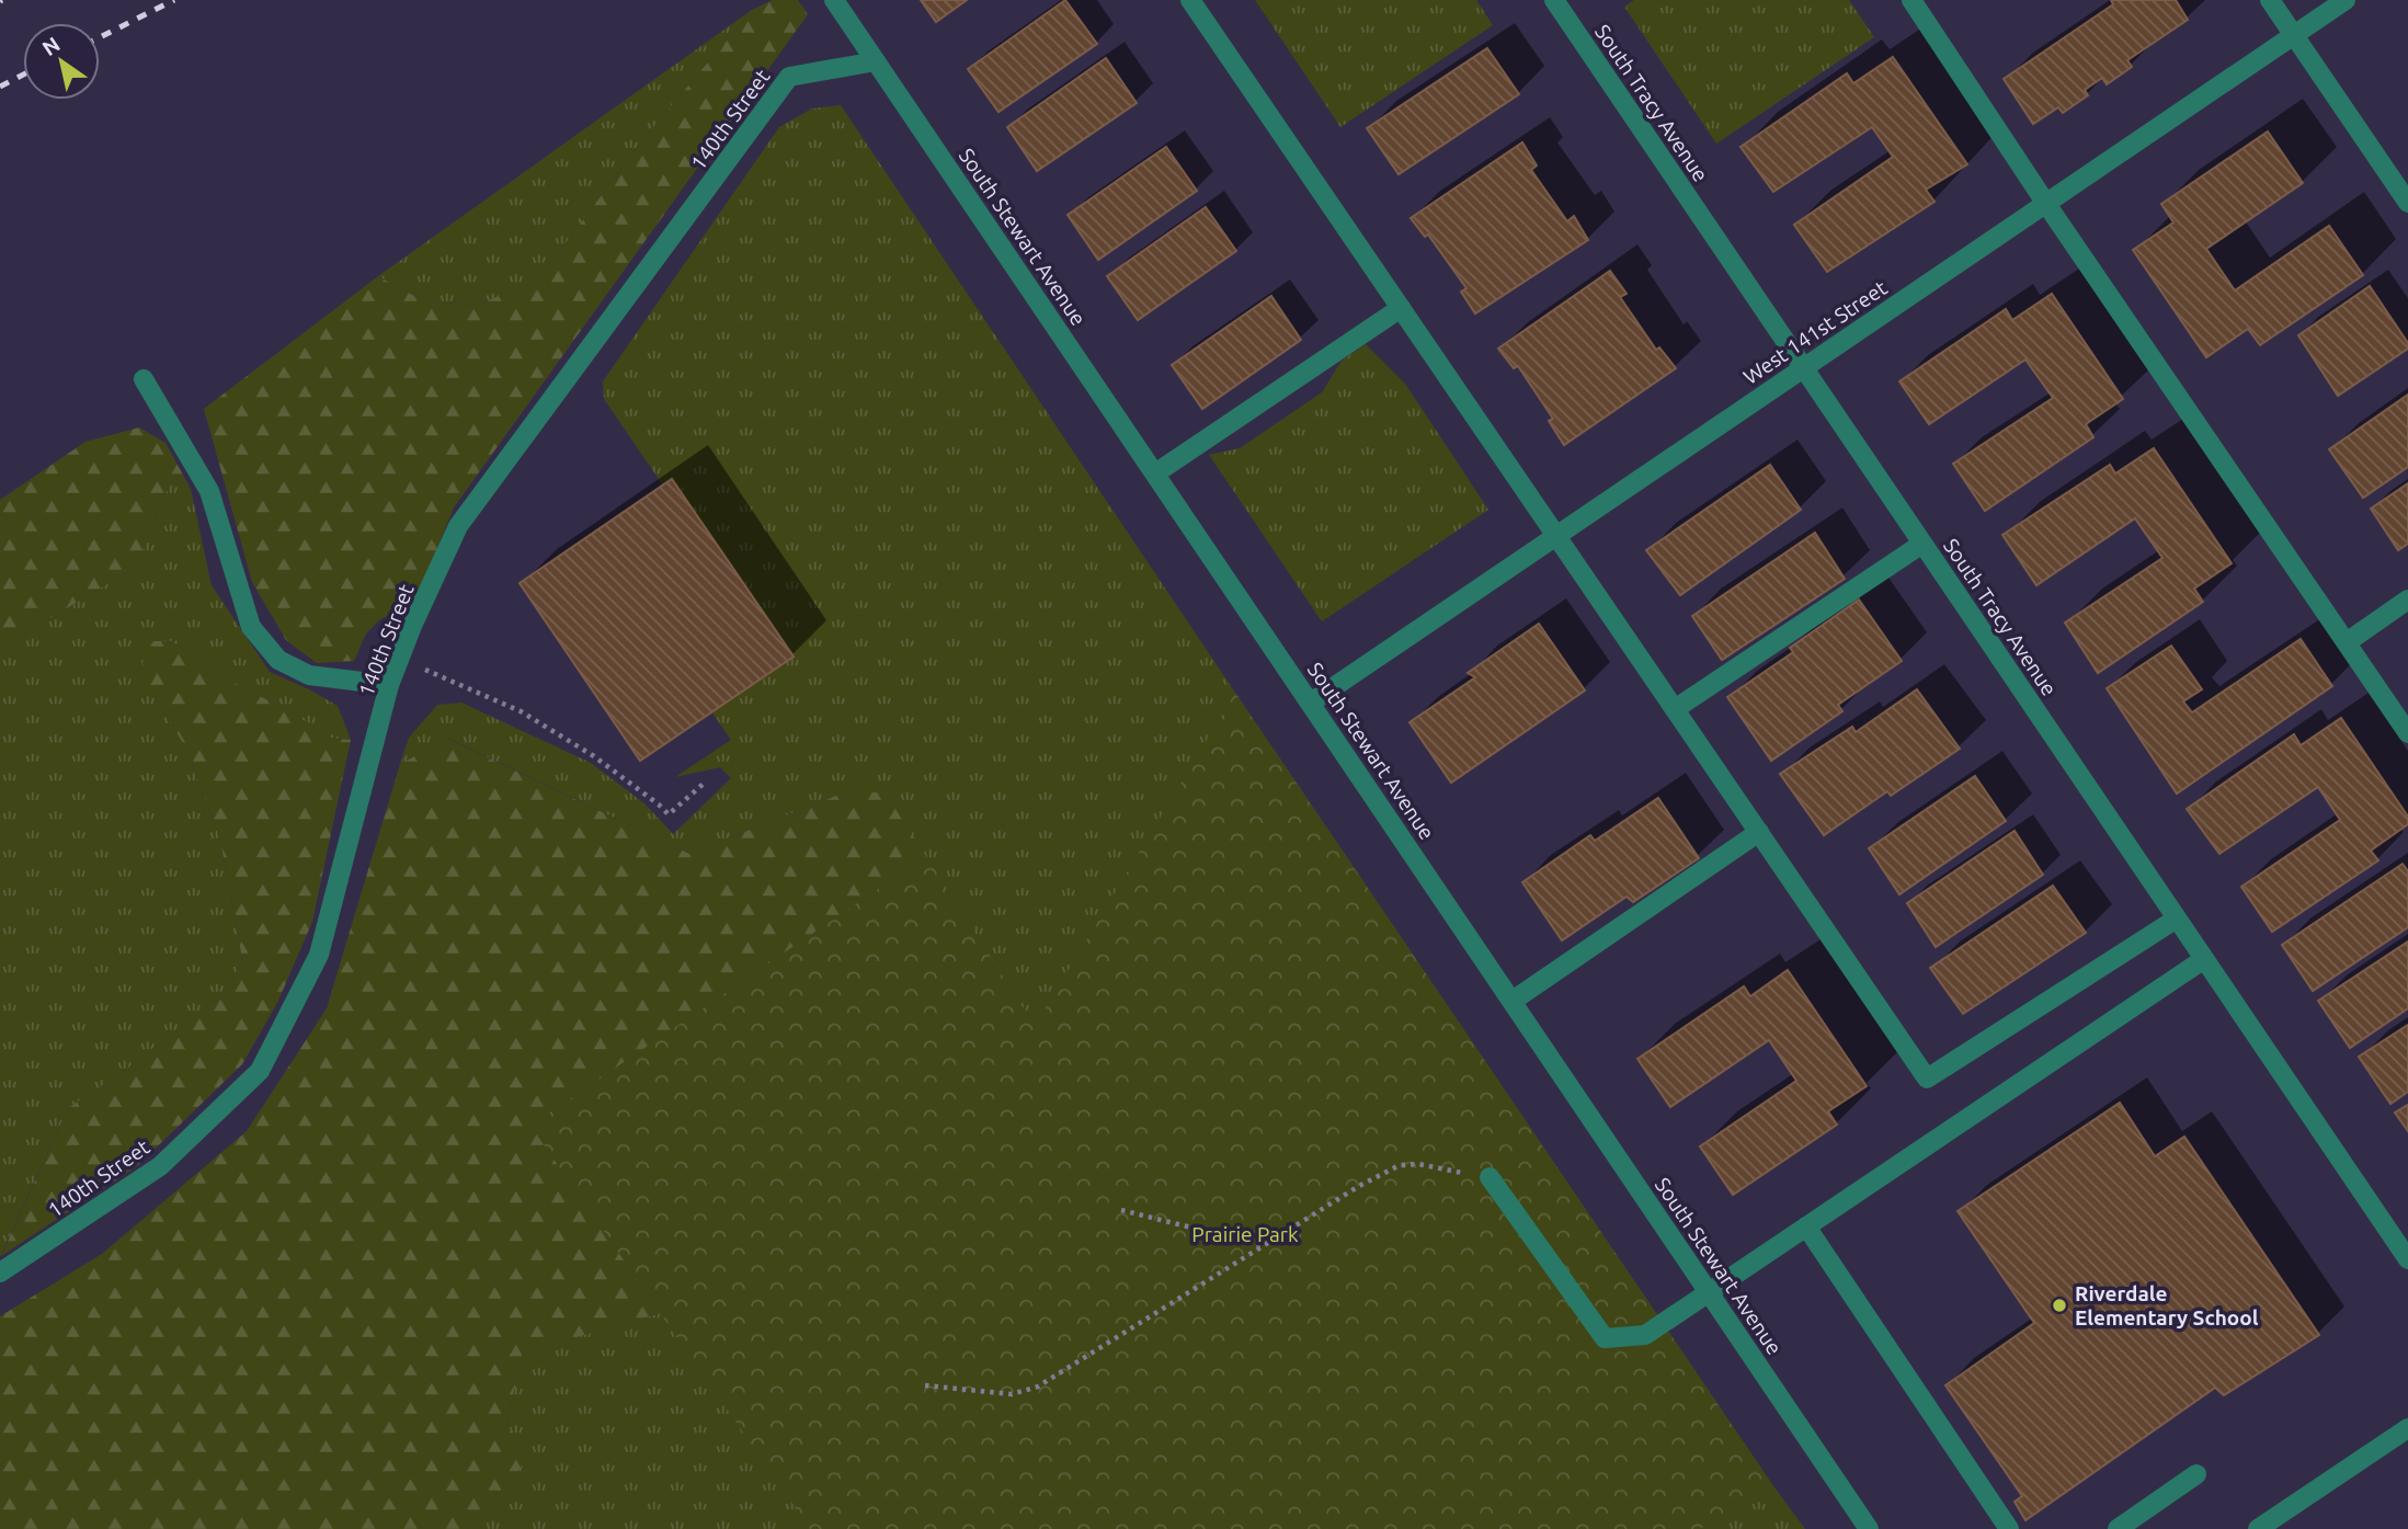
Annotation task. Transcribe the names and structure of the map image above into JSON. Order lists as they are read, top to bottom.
{
  "streets": {
    "street": [
      "South Tracy Avenue",
      "140th Street",
      "South Stewart Avenue",
      "West 141st Street"
    ]
  },
  "crossings": [
    ["South Tracy Avenue", "West 141st Street"],
    ["140th Street", "South Stewart Avenue"],
    ["South Stewart Avenue", "West 141st Street"]
  ],
  "parks": ["Prairie Park"],
  "places": ["Riverdale Elementary School"],
  "north": "top left"
}
